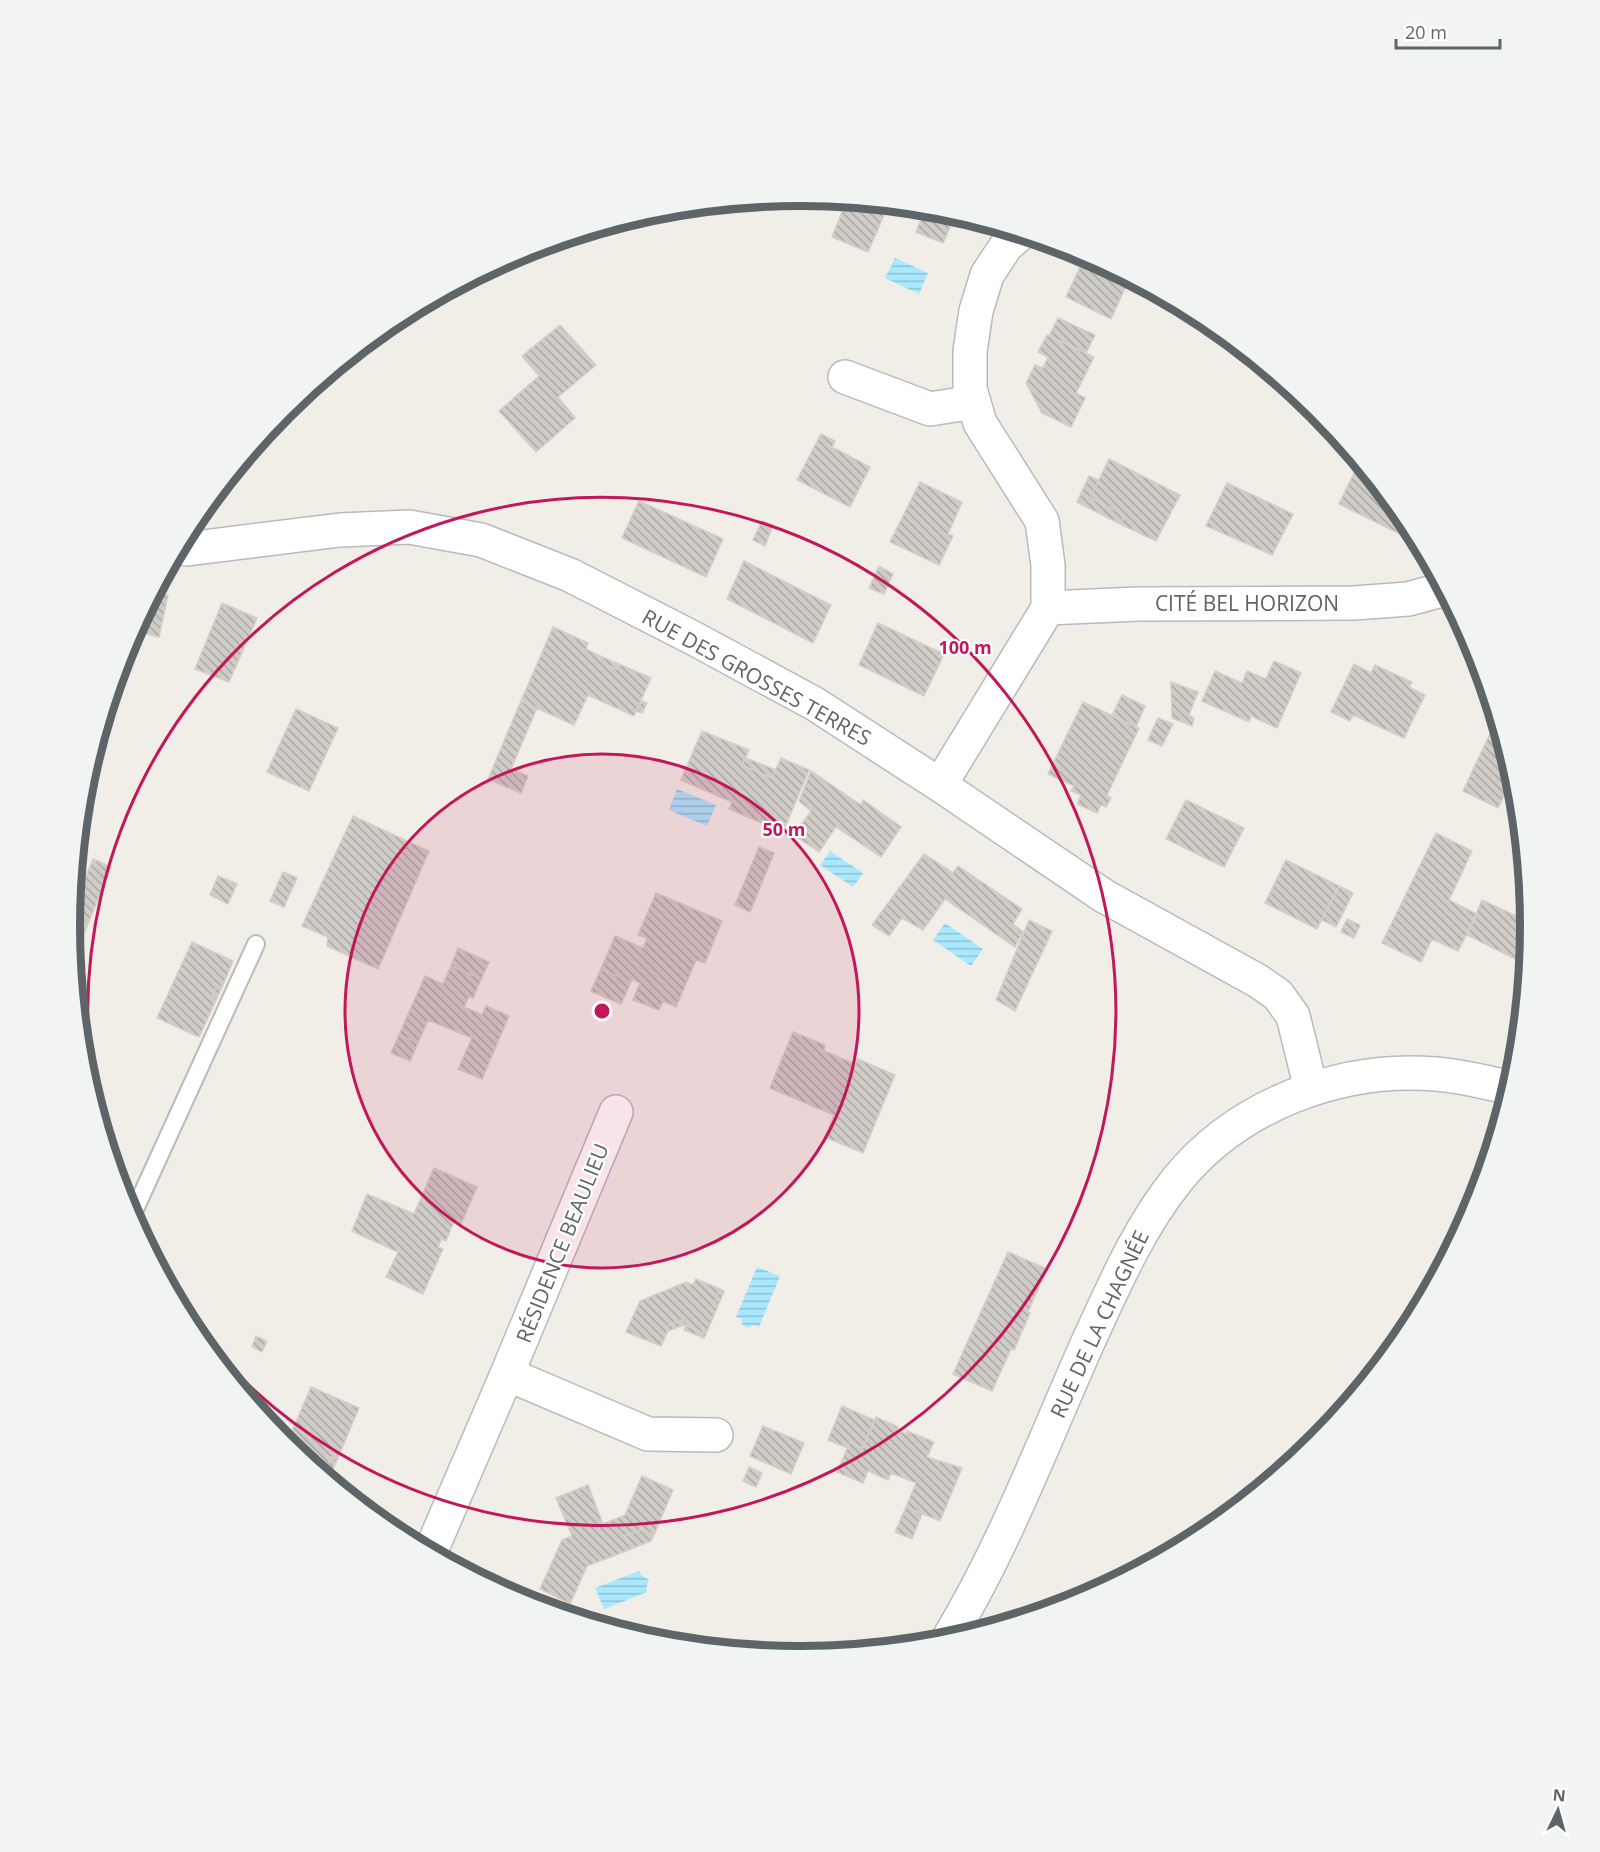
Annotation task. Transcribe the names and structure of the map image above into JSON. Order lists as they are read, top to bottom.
{
  "streets": {
    "street": [
      "CITÉ BEL HORIZON",
      "RUE DES GROSSES TERRES",
      "RÉSIDENCE BEAULIEU",
      "RUE DE LA CHAGNÉE"
    ]
  },
  "crossings": [
    ["RUE DES GROSSES TERRES", "RUE DE LA CHAGNÉE"]
  ],
  "scale_bar": "20 m",
  "north": "top",
  "rings": ["100 m", "50 m"]
}
